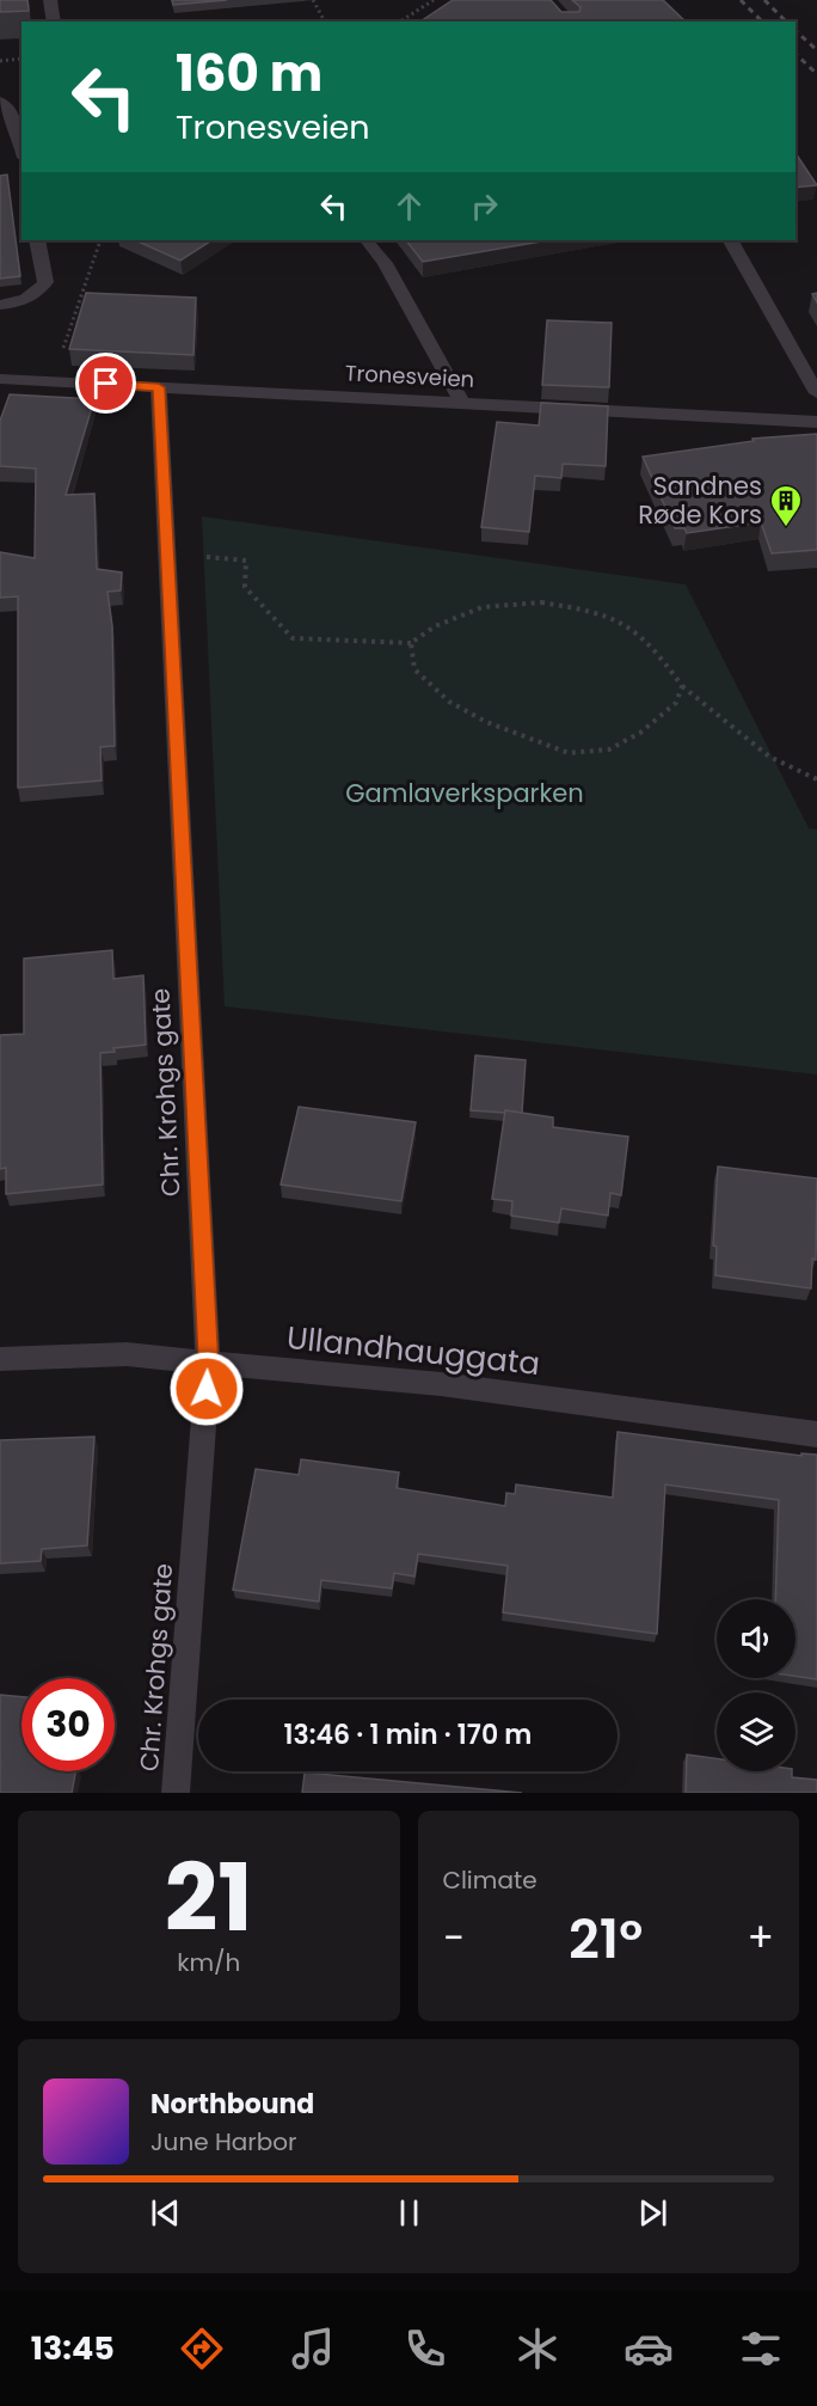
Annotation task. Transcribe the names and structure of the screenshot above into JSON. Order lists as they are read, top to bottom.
{
  "streets": {
    "street": ["Tronesveien", "Chr. Krohgs gate", "Ullandhauggata"]
  },
  "crossings": [
    ["Tronesveien", "Chr. Krohgs gate"],
    ["Chr. Krohgs gate", "Ullandhauggata"]
  ],
  "parks": ["Gamlaverksparken"],
  "places": {
    "building": ["Sandnes Røde Kors"]
  },
  "page": {
    "turn": ["160 m", "Tronesveien"],
    "limit": "30",
    "trip": "13:46 · 1 min · 170 m",
    "tile": [
      ["21", "km/h"],
      "Climate"
    ],
    "heat": ["−", "21°", "+"],
    "song": ["Northbound", "June Harbor"],
    "tabs": "13:45"
  }
}
